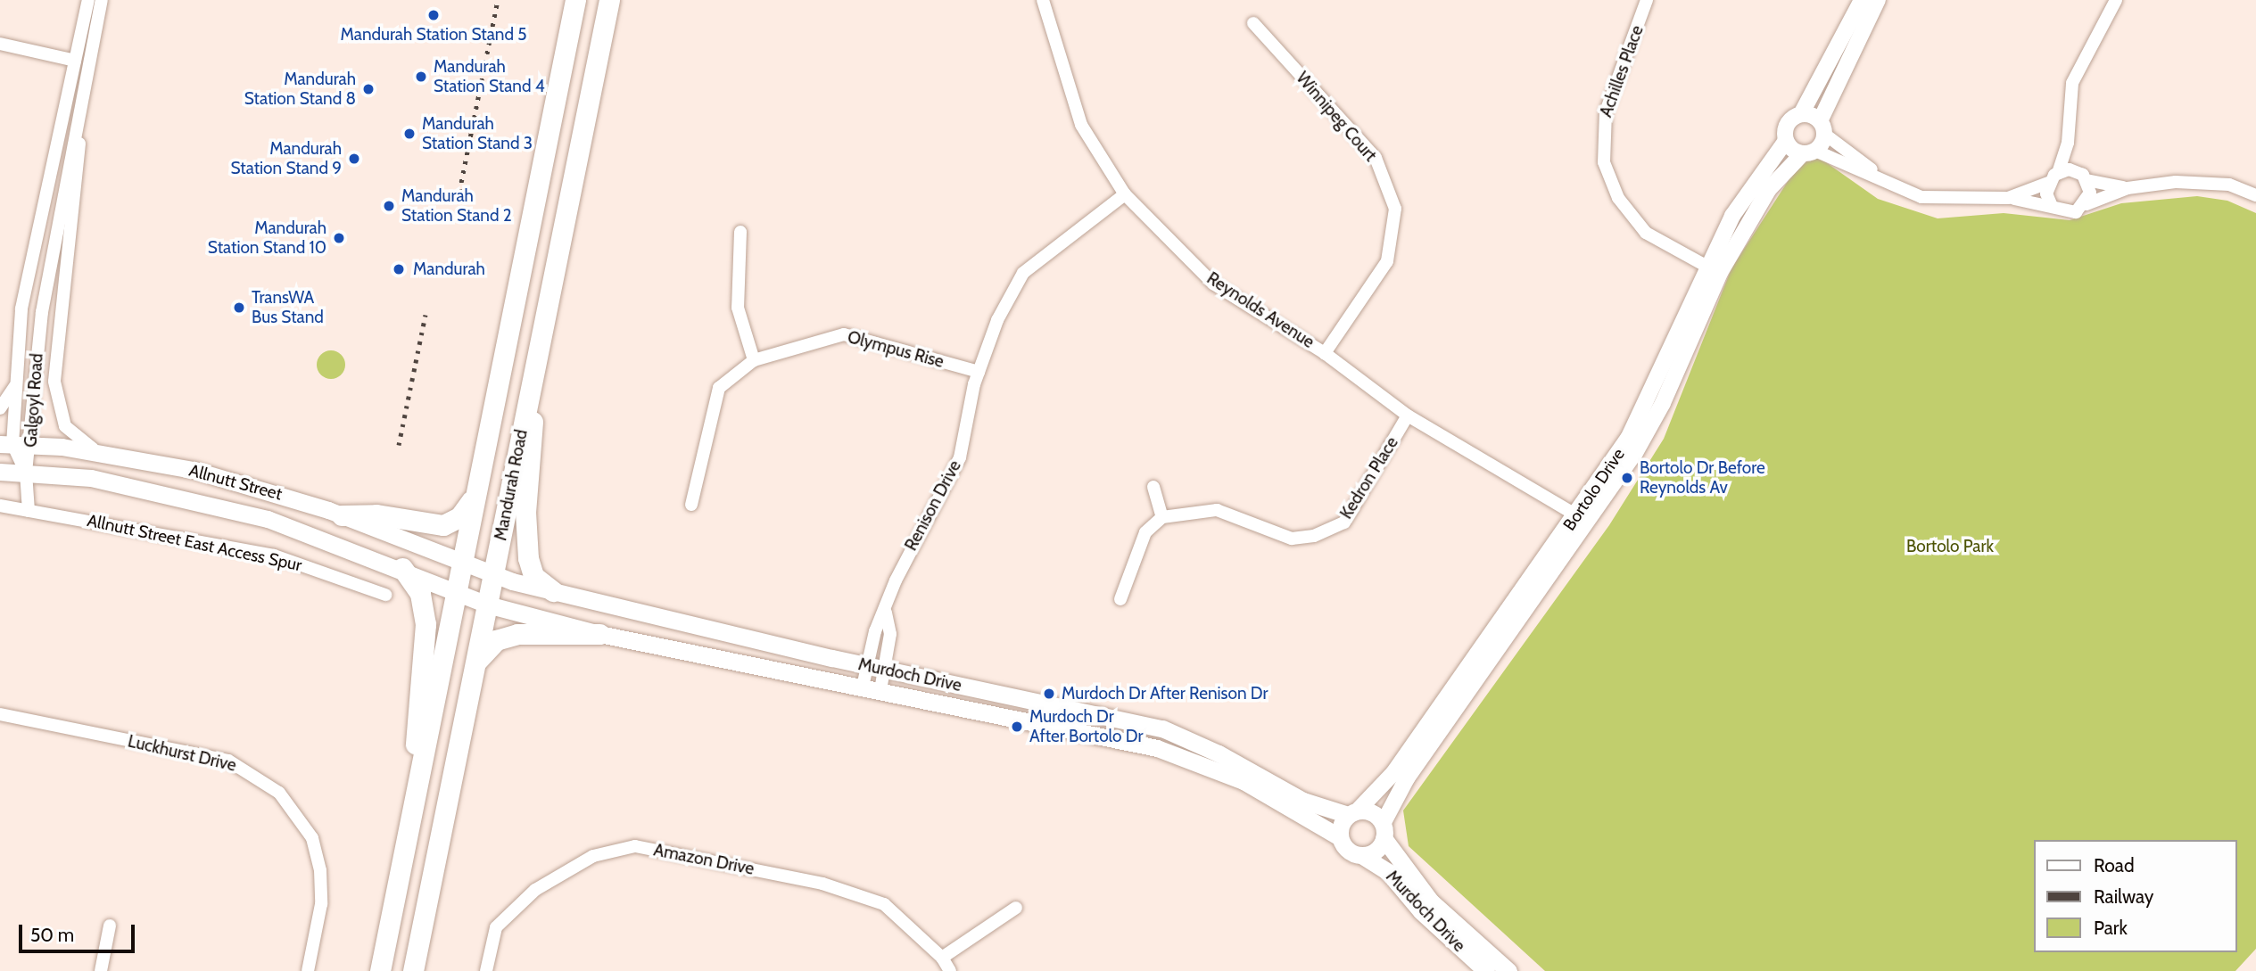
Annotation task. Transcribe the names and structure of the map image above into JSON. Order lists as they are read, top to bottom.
{
  "streets": {
    "highway": ["Mandurah Road"],
    "main road": ["Allnutt Street", "Murdoch Drive"],
    "street": [
      "Achilles Place",
      "Winnipeg Court",
      "Reynolds Avenue",
      "Olympus Rise",
      "Galgoyl Road",
      "Kedron Place",
      "Bortolo Drive",
      "Renison Drive",
      "Allnutt Street East Access Spur",
      "Luckhurst Drive",
      "Amazon Drive"
    ]
  },
  "crossings": [
    ["Achilles Place", "Bortolo Drive"],
    ["Winnipeg Court", "Reynolds Avenue"],
    ["Reynolds Avenue", "Kedron Place"],
    ["Reynolds Avenue", "Bortolo Drive"],
    ["Reynolds Avenue", "Renison Drive"],
    ["Olympus Rise", "Renison Drive"],
    ["Galgoyl Road", "Allnutt Street"],
    ["Allnutt Street", "Mandurah Road"],
    ["Allnutt Street", "Murdoch Drive"],
    ["Mandurah Road", "Murdoch Drive"],
    ["Bortolo Drive", "Murdoch Drive"],
    ["Renison Drive", "Murdoch Drive"]
  ],
  "parks": ["Bortolo Park"],
  "places": [
    "Mandurah Station Stand 5",
    "Mandurah Station Stand 4",
    "Mandurah Station Stand 8",
    "Mandurah Station Stand 3",
    "Mandurah Station Stand 9",
    "Mandurah Station Stand 2",
    "Mandurah Station Stand 10",
    "Mandurah",
    "TransWA Bus Stand",
    "Bortolo Dr Before Reynolds Av",
    "Murdoch Dr After Renison Dr",
    "Murdoch Dr After Bortolo Dr"
  ],
  "legend": ["Road", "Railway", "Park"],
  "scale_bar": "50 m"
}
